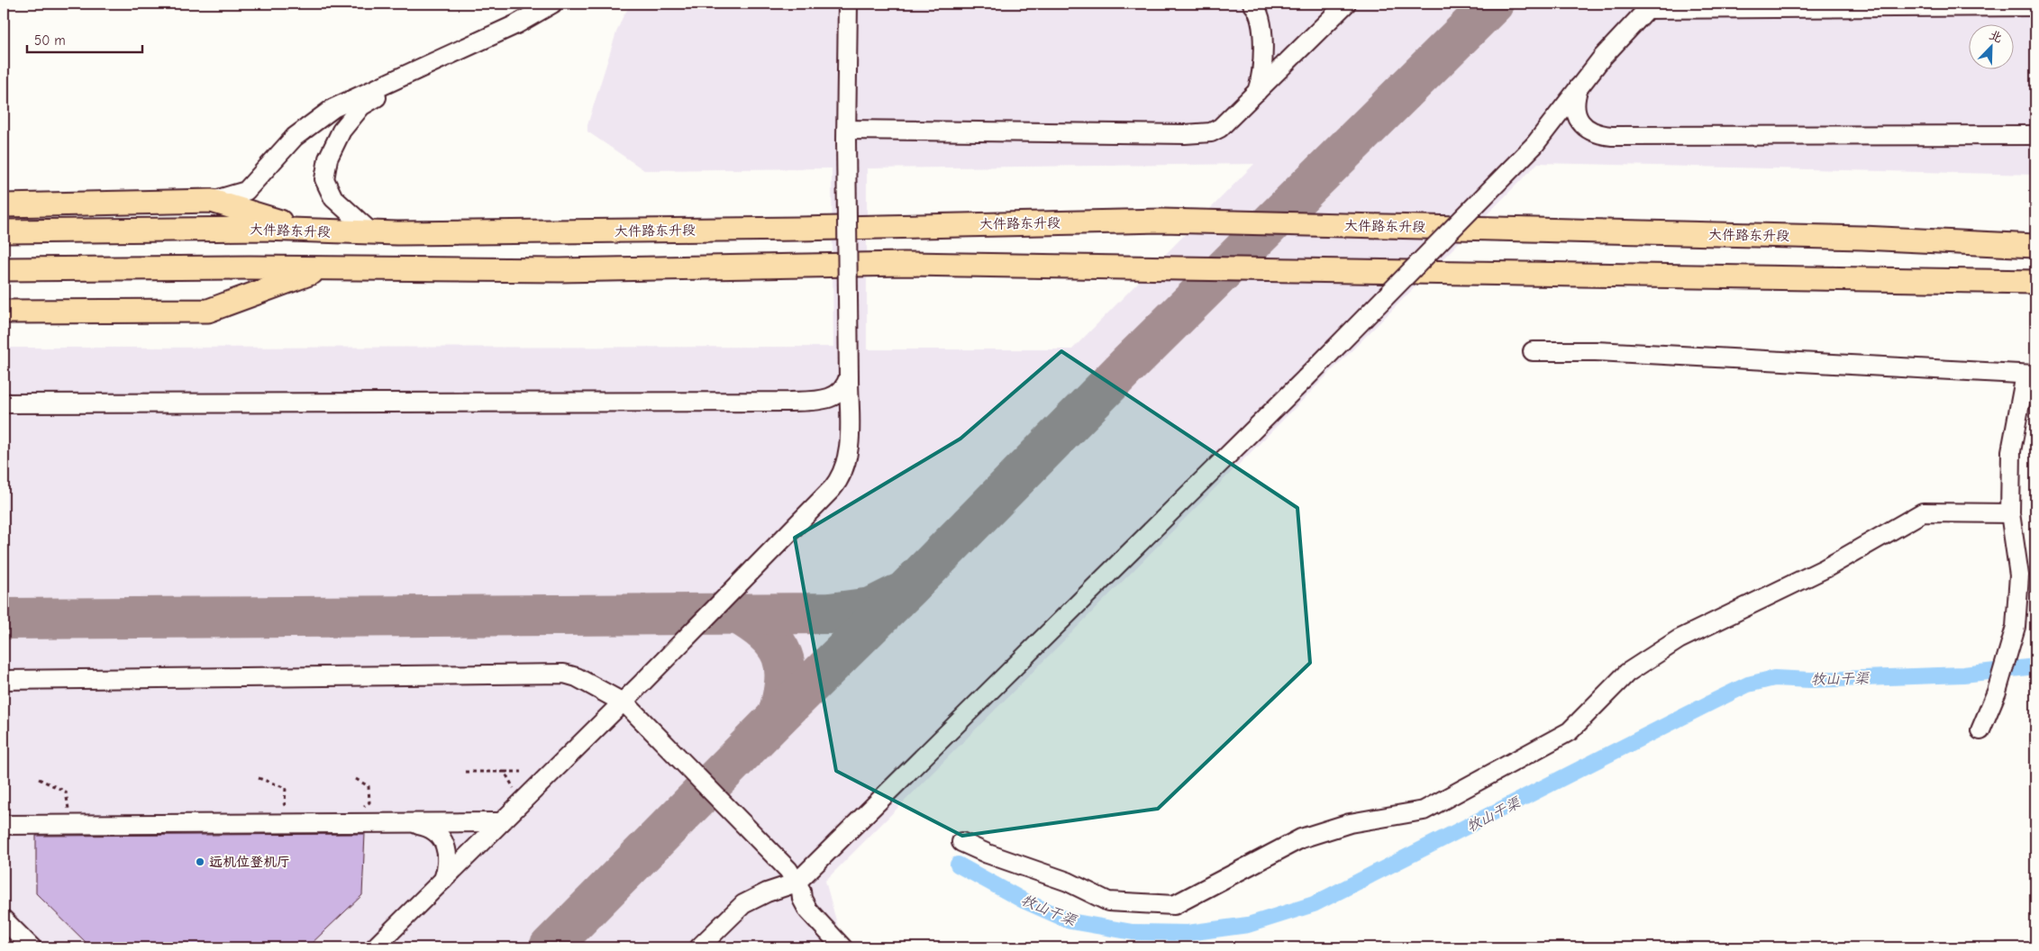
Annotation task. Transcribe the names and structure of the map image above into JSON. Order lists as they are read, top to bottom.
{
  "streets": {
    "main road": ["大件路东升段"]
  },
  "water": ["牧山干渠"],
  "places": ["远机位登机厅"],
  "scale_bar": "50 m",
  "north": "top right"
}
